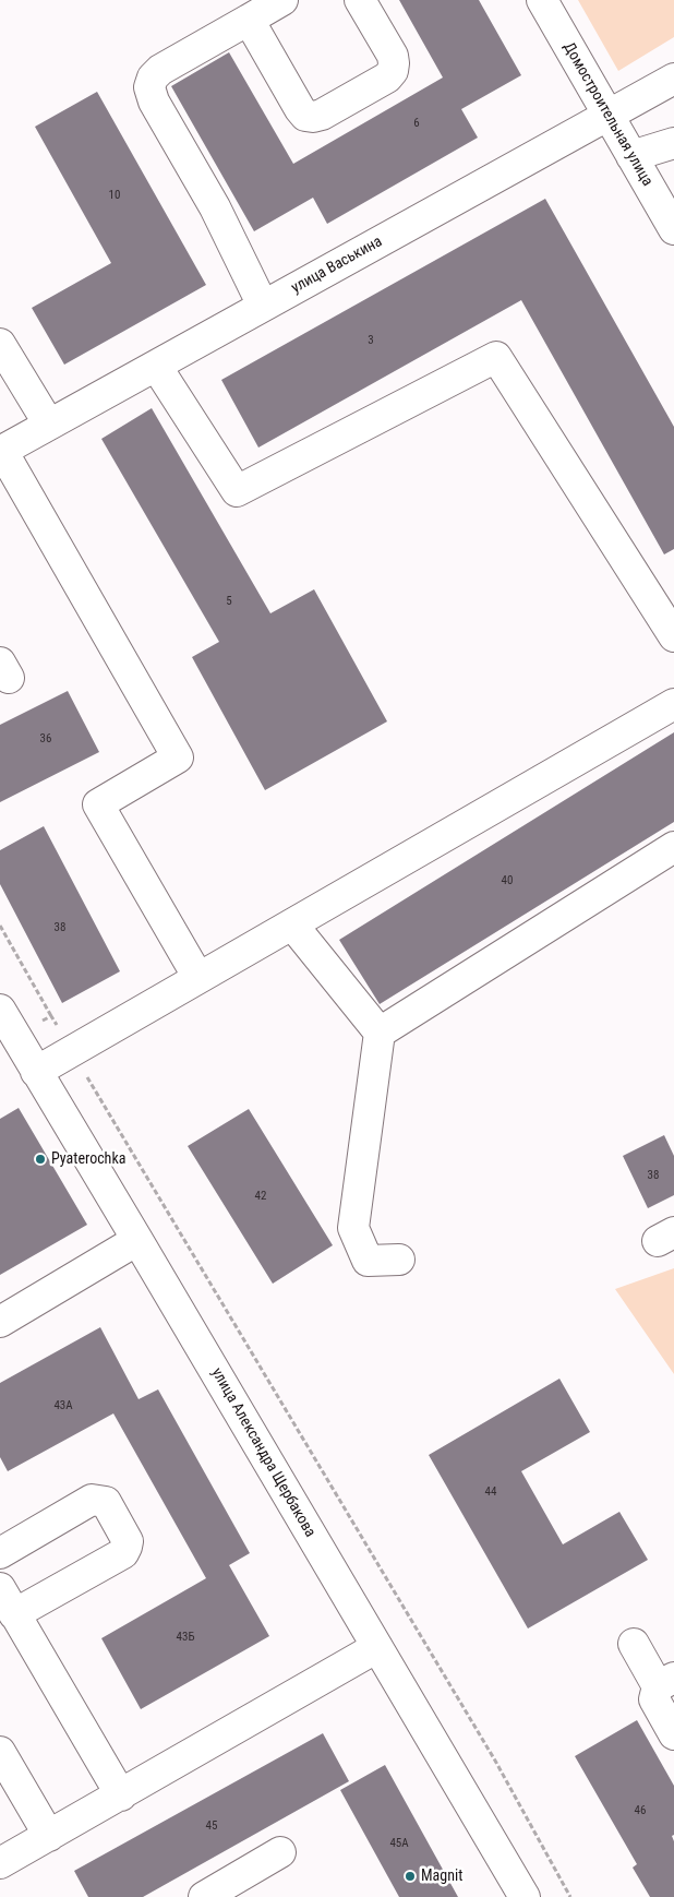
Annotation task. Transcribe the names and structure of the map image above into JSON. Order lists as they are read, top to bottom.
{
  "streets": {
    "street": ["Домостроительная улица", "улица Васькина", "улица Александра Щербакова"]
  },
  "crossings": [
    ["Домостроительная улица", "улица Васькина"]
  ],
  "places": ["Pyaterochka", "Magnit"],
  "house_numbers": [
    "6",
    "10",
    "3",
    "5",
    "36",
    "40",
    "38",
    "38",
    "42",
    "43А",
    "44",
    "43Б",
    "46",
    "45",
    "45А"
  ]
}
